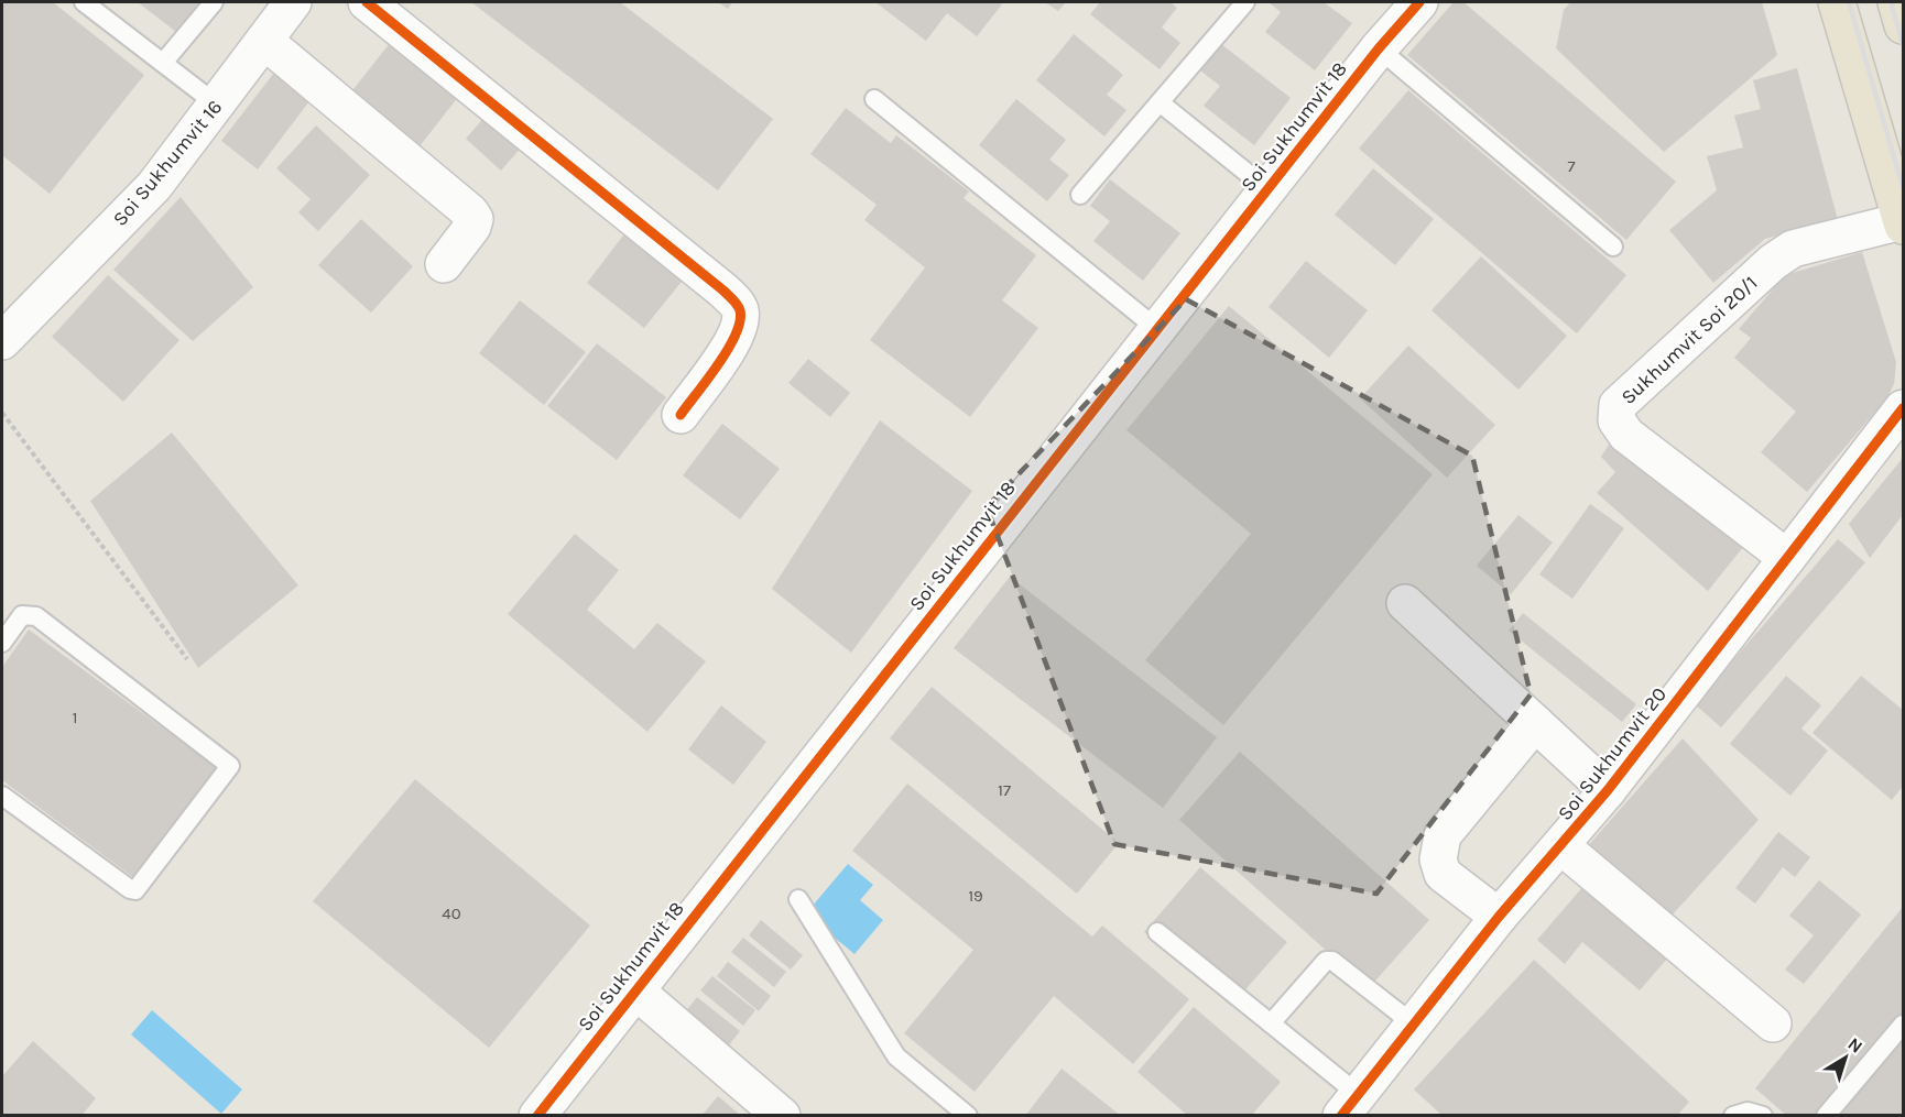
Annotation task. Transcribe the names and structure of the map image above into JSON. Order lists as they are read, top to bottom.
{
  "streets": {
    "street": [
      "Soi Sukhumvit 18",
      "Soi Sukhumvit 16",
      "Sukhumvit Soi 20/1",
      "Soi Sukhumvit 20"
    ]
  },
  "crossings": [
    ["Sukhumvit Soi 20/1", "Soi Sukhumvit 20"]
  ],
  "house_numbers": [
    "7",
    "1",
    "17",
    "19",
    "40"
  ],
  "north": "top right"
}
